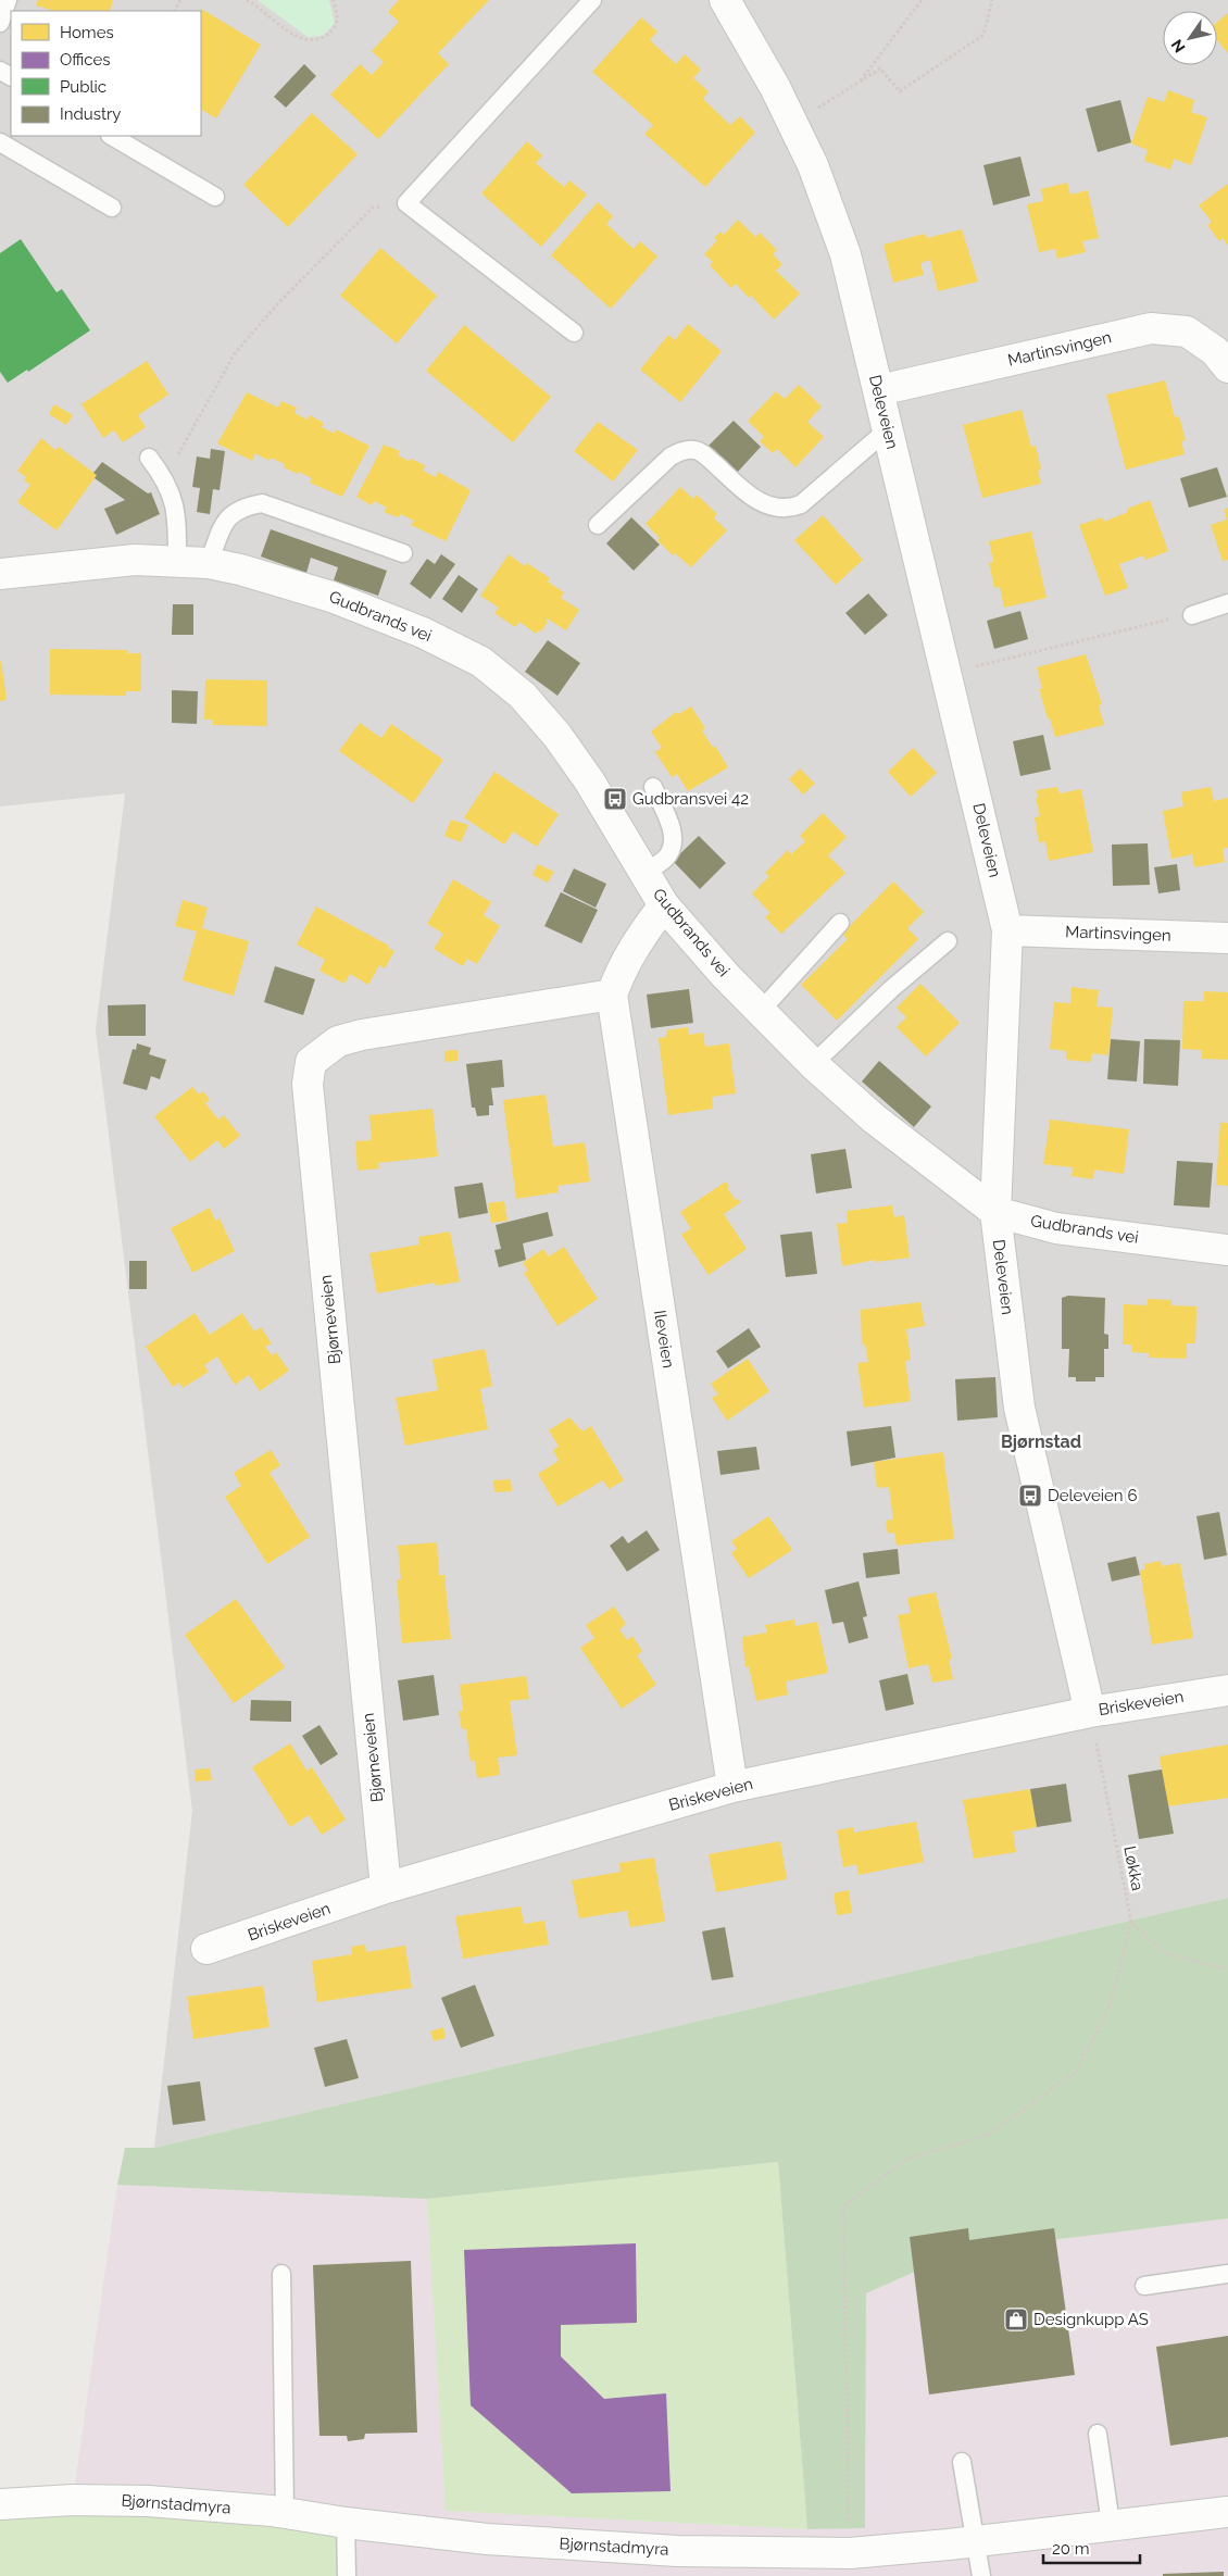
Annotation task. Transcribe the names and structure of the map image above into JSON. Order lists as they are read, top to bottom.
{
  "streets": {
    "street": [
      "Martinsvingen",
      "Deleveien",
      "Gudbrands vei",
      "Bjørneveien",
      "Ileveien",
      "Briskeveien",
      "Bjørnstadmyra"
    ],
    "path": ["Løkka"]
  },
  "crossings": [
    ["Martinsvingen", "Deleveien"],
    ["Deleveien", "Gudbrands vei"],
    ["Deleveien", "Briskeveien"],
    ["Deleveien", "Løkka"],
    ["Gudbrands vei", "Ileveien"],
    ["Bjørneveien", "Ileveien"],
    ["Bjørneveien", "Briskeveien"],
    ["Ileveien", "Briskeveien"],
    ["Briskeveien", "Løkka"]
  ],
  "districts": ["Bjørnstad"],
  "places": {
    "bus stop": ["Gudbransvei 42", "Deleveien 6"],
    "shop": ["Designkupp AS"]
  },
  "legend": [
    "Homes",
    "Offices",
    "Public",
    "Industry"
  ],
  "scale_bar": "20 m",
  "north": "bottom left"
}
